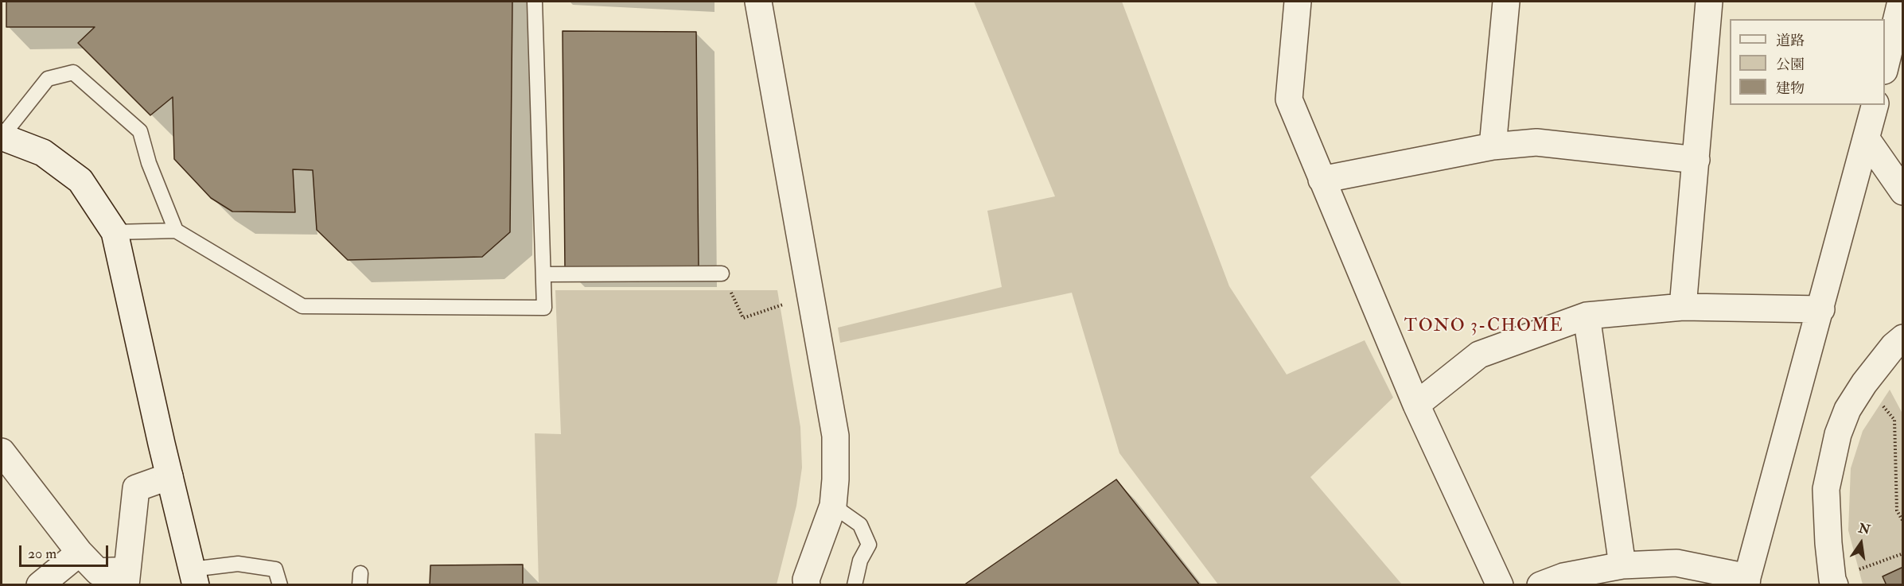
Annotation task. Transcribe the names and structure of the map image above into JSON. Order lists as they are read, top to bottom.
{
  "districts": ["TONO 3-CHOME"],
  "legend": ["道路", "公園", "建物"],
  "scale_bar": "20 m",
  "north": "top"
}
